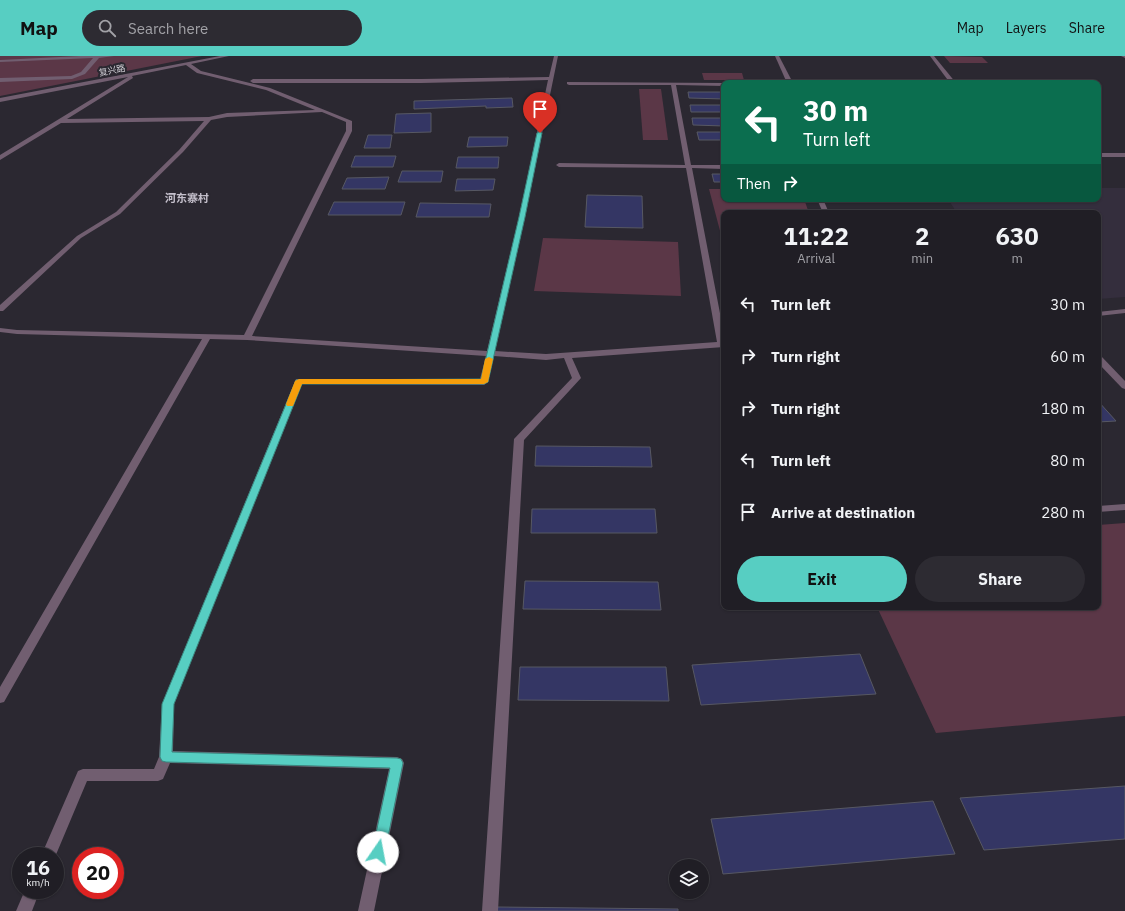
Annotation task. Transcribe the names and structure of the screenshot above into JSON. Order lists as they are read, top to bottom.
{
  "streets": {
    "street": ["复兴路"]
  },
  "districts": ["河东寨村"],
  "page": {
    "header": "Map",
    "search": "Search here",
    "nav": ["Map", "Layers", "Share"],
    "turn": ["30 m", "Turn left"],
    "then": "Then",
    "eta": [
      "11:22",
      "Arrival",
      "2",
      "min",
      "630",
      "m"
    ],
    "list": [
      {
        "name": "Turn left",
        "value": "30 m"
      },
      {
        "name": "Turn right",
        "value": "60 m"
      },
      {
        "name": "Turn right",
        "value": "180 m"
      },
      {
        "name": "Turn left",
        "value": "80 m"
      },
      {
        "name": "Arrive at destination",
        "value": "280 m"
      }
    ],
    "buttons": ["Exit", "Share"],
    "speed": "16 km/h",
    "limit": "20"
  }
}
